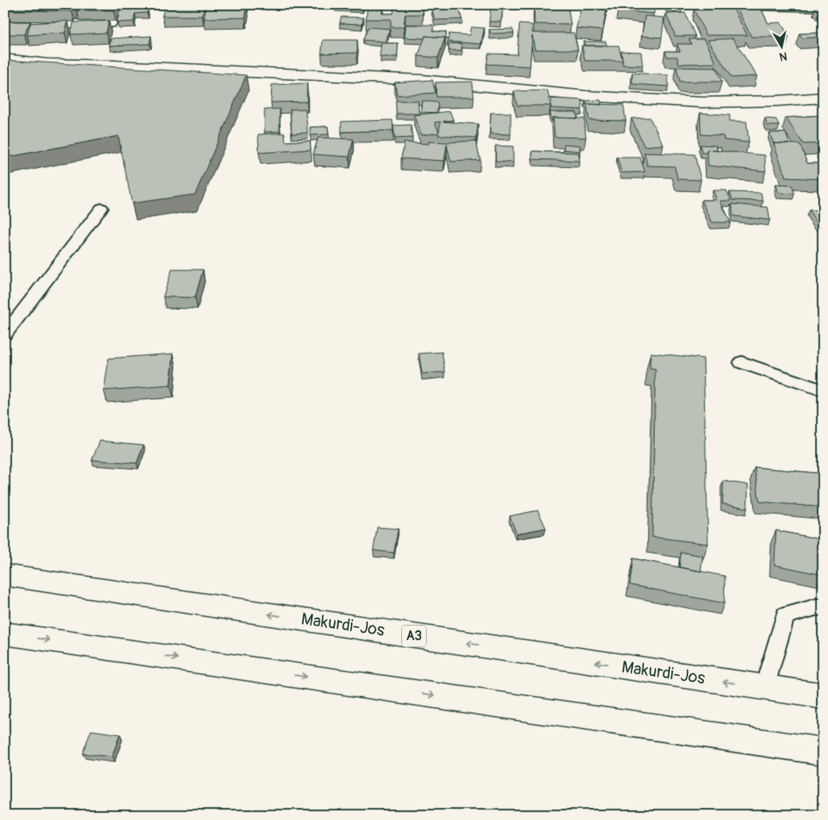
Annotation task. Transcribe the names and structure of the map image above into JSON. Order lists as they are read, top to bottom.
{
  "streets": {
    "main road": ["Makurdi-Jos", "A3"]
  },
  "north": "bottom"
}
